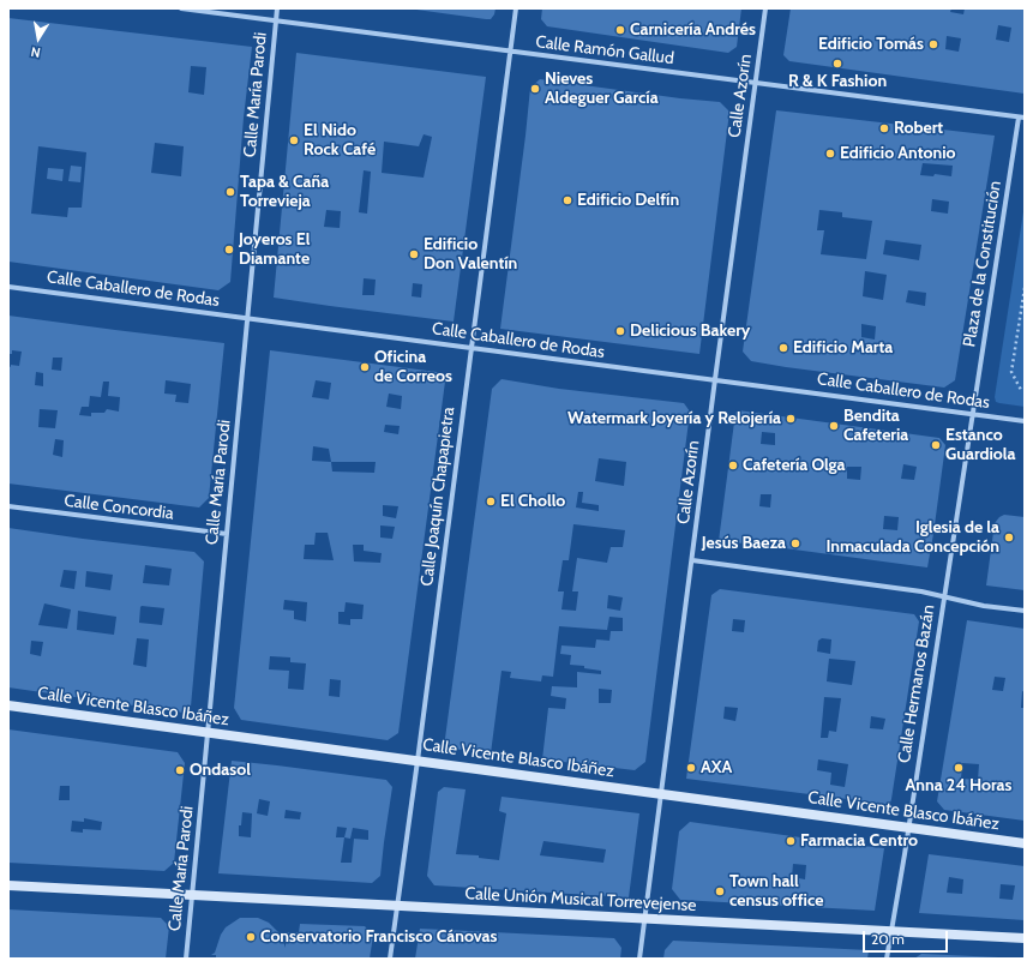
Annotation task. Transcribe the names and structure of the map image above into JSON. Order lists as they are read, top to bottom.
{
  "streets": {
    "street": [
      "Calle Ramón Gallud",
      "Calle María Parodi",
      "Calle Azorín",
      "Plaza de la Constitución",
      "Calle Caballero de Rodas",
      "Calle Joaquín Chapapietra",
      "Calle Concordia",
      "Calle Hermanos Bazán",
      "Calle Vicente Blasco Ibáñez",
      "Calle Unión Musical Torrevejense"
    ]
  },
  "crossings": [
    ["Calle Ramón Gallud", "Calle María Parodi"],
    ["Calle Ramón Gallud", "Calle Azorín"],
    ["Calle Ramón Gallud", "Plaza de la Constitución"],
    ["Calle Ramón Gallud", "Calle Joaquín Chapapietra"],
    ["Calle María Parodi", "Calle Caballero de Rodas"],
    ["Calle María Parodi", "Calle Concordia"],
    ["Calle María Parodi", "Calle Vicente Blasco Ibáñez"],
    ["Calle María Parodi", "Calle Unión Musical Torrevejense"],
    ["Calle Azorín", "Calle Caballero de Rodas"],
    ["Calle Azorín", "Calle Vicente Blasco Ibáñez"],
    ["Calle Azorín", "Calle Unión Musical Torrevejense"],
    ["Plaza de la Constitución", "Calle Caballero de Rodas"],
    ["Plaza de la Constitución", "Calle Hermanos Bazán"],
    ["Calle Caballero de Rodas", "Calle Joaquín Chapapietra"],
    ["Calle Caballero de Rodas", "Calle Hermanos Bazán"],
    ["Calle Joaquín Chapapietra", "Calle Vicente Blasco Ibáñez"],
    ["Calle Joaquín Chapapietra", "Calle Unión Musical Torrevejense"],
    ["Calle Hermanos Bazán", "Calle Vicente Blasco Ibáñez"],
    ["Calle Hermanos Bazán", "Calle Unión Musical Torrevejense"]
  ],
  "places": [
    "Carnicería Andrés",
    "Edificio Tomás",
    "R & K Fashion",
    "Nieves Aldeguer García",
    "Robert",
    "El Nido Rock Café",
    "Edificio Antonio",
    "Tapa & Caña Torrevieja",
    "Edificio Delfín",
    "Joyeros El Diamante",
    "Edificio Don Valentín",
    "Delicious Bakery",
    "Edificio Marta",
    "Oficina de Correos",
    "Watermark Joyería y Relojería",
    "Bendita Cafeteria",
    "Estanco Guardiola",
    "Cafetería Olga",
    "El Chollo",
    "Iglesia de la Inmaculada Concepción",
    "Jesús Baeza",
    "AXA",
    "Anna 24 Horas",
    "Ondasol",
    "Farmacia Centro",
    "Town hall census office",
    "Conservatorio Francisco Cánovas"
  ],
  "scale_bar": "20 m",
  "north": "bottom"
}
